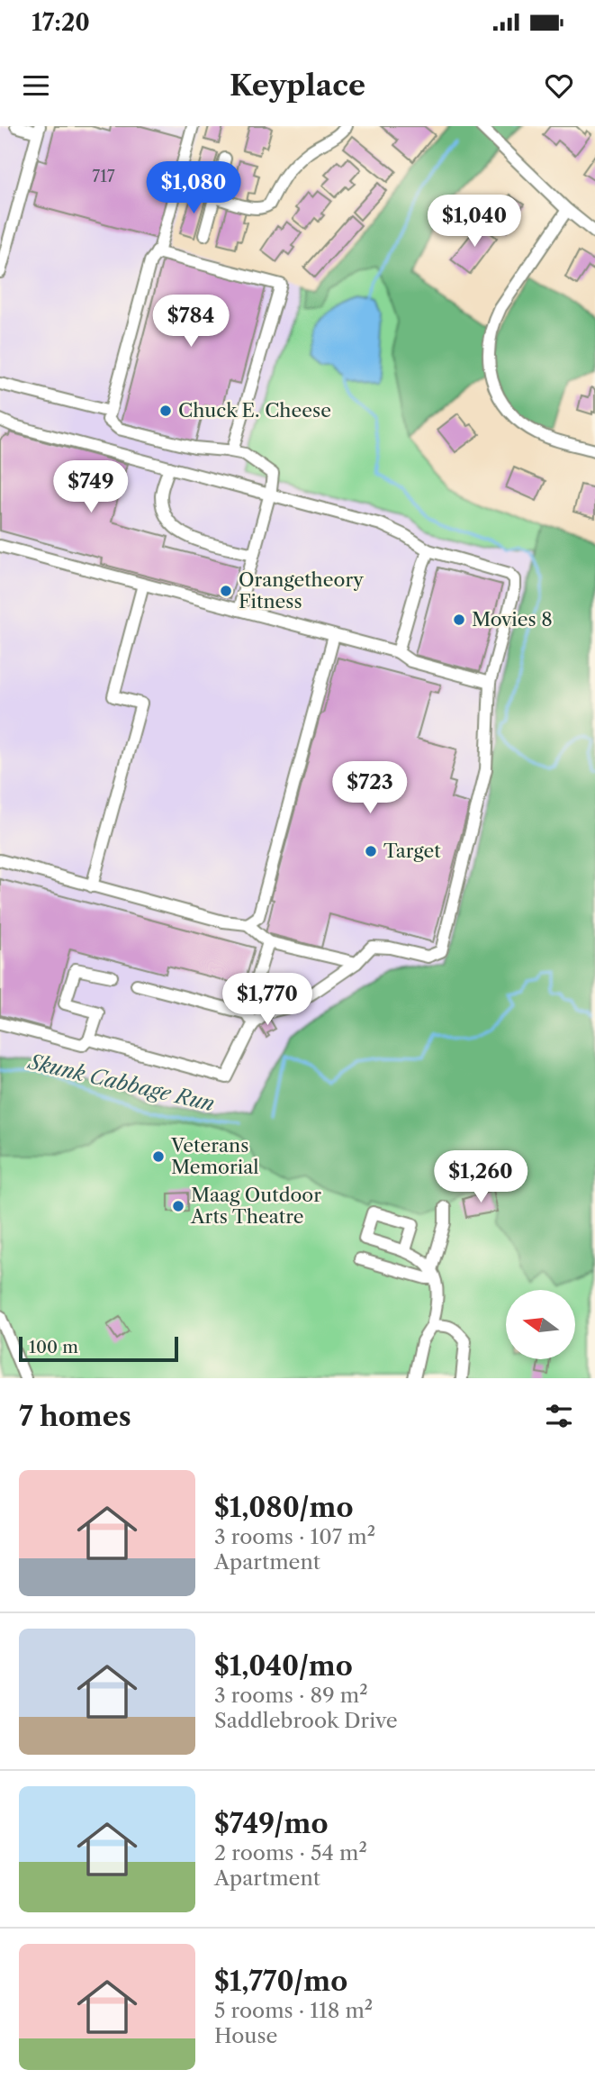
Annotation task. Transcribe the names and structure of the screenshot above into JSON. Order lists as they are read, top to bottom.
{
  "water": ["Skunk Cabbage Run"],
  "places": [
    "Chuck E. Cheese",
    "Orangetheory Fitness",
    "Movies 8",
    "Target",
    "Veterans Memorial",
    "Maag Outdoor Arts Theatre"
  ],
  "house_numbers": ["717"],
  "scale_bar": "100 m",
  "north": "left",
  "page": {
    "status": "17:20",
    "header": "Keyplace",
    "price": [
      "$1,080",
      "$1,040",
      "$784",
      "$749",
      "$723",
      "$1,770",
      "$1,260"
    ],
    "scale": "100 m",
    "heading": "7 homes",
    "list": [
      {
        "name": "$1,080/mo",
        "note": "3 rooms · 107 m² · Apartment"
      },
      {
        "name": "$1,040/mo",
        "note": "3 rooms · 89 m² · Saddlebrook Drive"
      },
      {
        "name": "$749/mo",
        "note": "2 rooms · 54 m² · Apartment"
      },
      {
        "name": "$1,770/mo",
        "note": "5 rooms · 118 m² · House"
      }
    ]
  }
}
